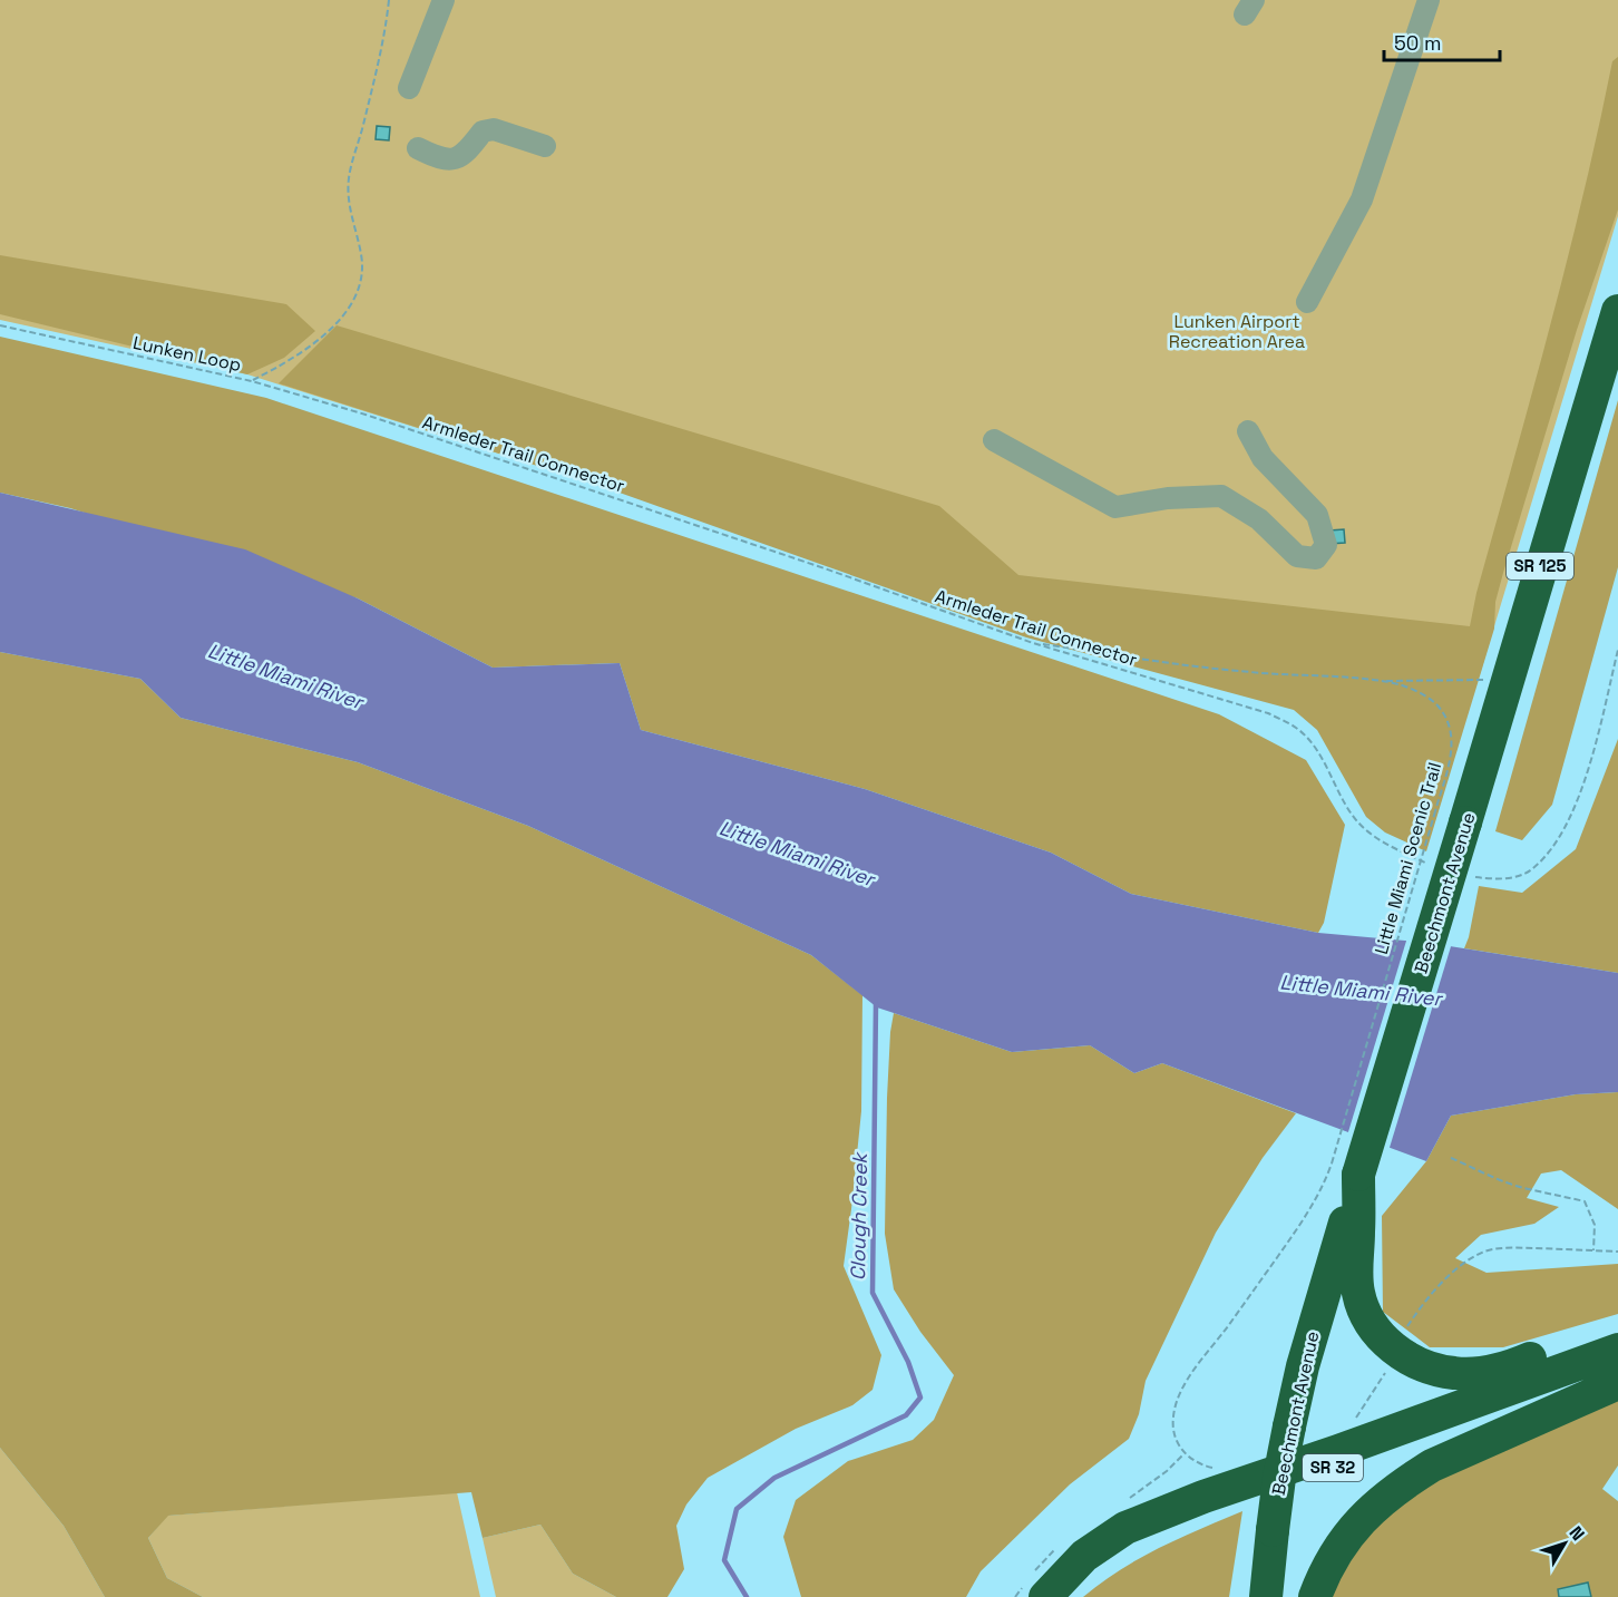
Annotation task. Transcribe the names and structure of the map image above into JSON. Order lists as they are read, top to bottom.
{
  "streets": {
    "highway": ["SR 125", "Beechmont Avenue", "SR 32"],
    "path": ["Lunken Loop", "Armleder Trail Connector", "Little Miami Scenic Trail"]
  },
  "crossings": [
    ["Lunken Loop", "Armleder Trail Connector"],
    ["Armleder Trail Connector", "Little Miami Scenic Trail"],
    ["Little Miami Scenic Trail", "Beechmont Avenue"],
    ["Little Miami Scenic Trail", "SR 32"],
    ["Beechmont Avenue", "SR 32"]
  ],
  "water": ["Little Miami River", "Clough Creek"],
  "parks": ["Lunken Airport Recreation Area"],
  "scale_bar": "50 m",
  "north": "top right"
}
